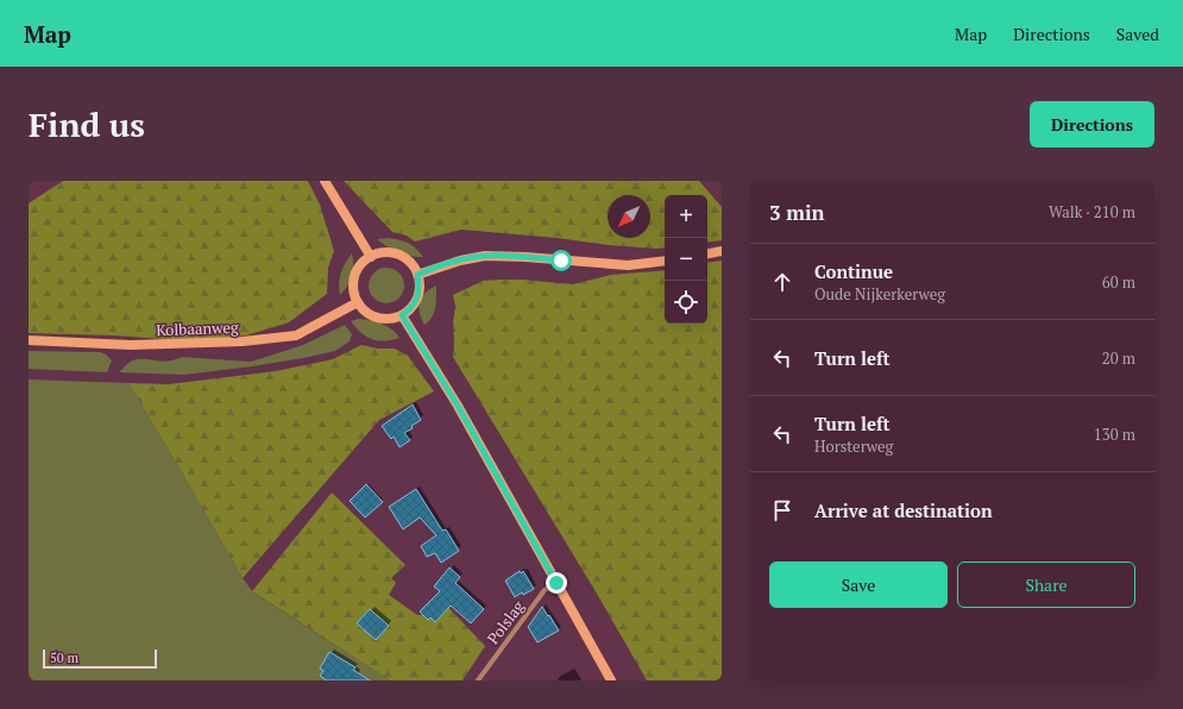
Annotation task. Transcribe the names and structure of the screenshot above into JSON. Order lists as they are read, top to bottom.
{
  "streets": {
    "main road": ["Kolbaanweg"],
    "street": ["Polslag"]
  },
  "scale_bar": "50 m",
  "north": "bottom left",
  "page": {
    "header": "Map",
    "nav": ["Map", "Directions", "Saved"],
    "buttons": [
      "Directions",
      ["Save", "Share"]
    ],
    "title": "Find us",
    "heading": ["3 min", "Walk · 210 m"],
    "map_buttons": ["+", "−"],
    "list": [
      ["Continue", "Oude Nijkerkerweg", "60 m"],
      ["Turn left", "20 m"],
      ["Turn left", "Horsterweg", "130 m"],
      "Arrive at destination"
    ],
    "scale": "50 m"
  }
}
